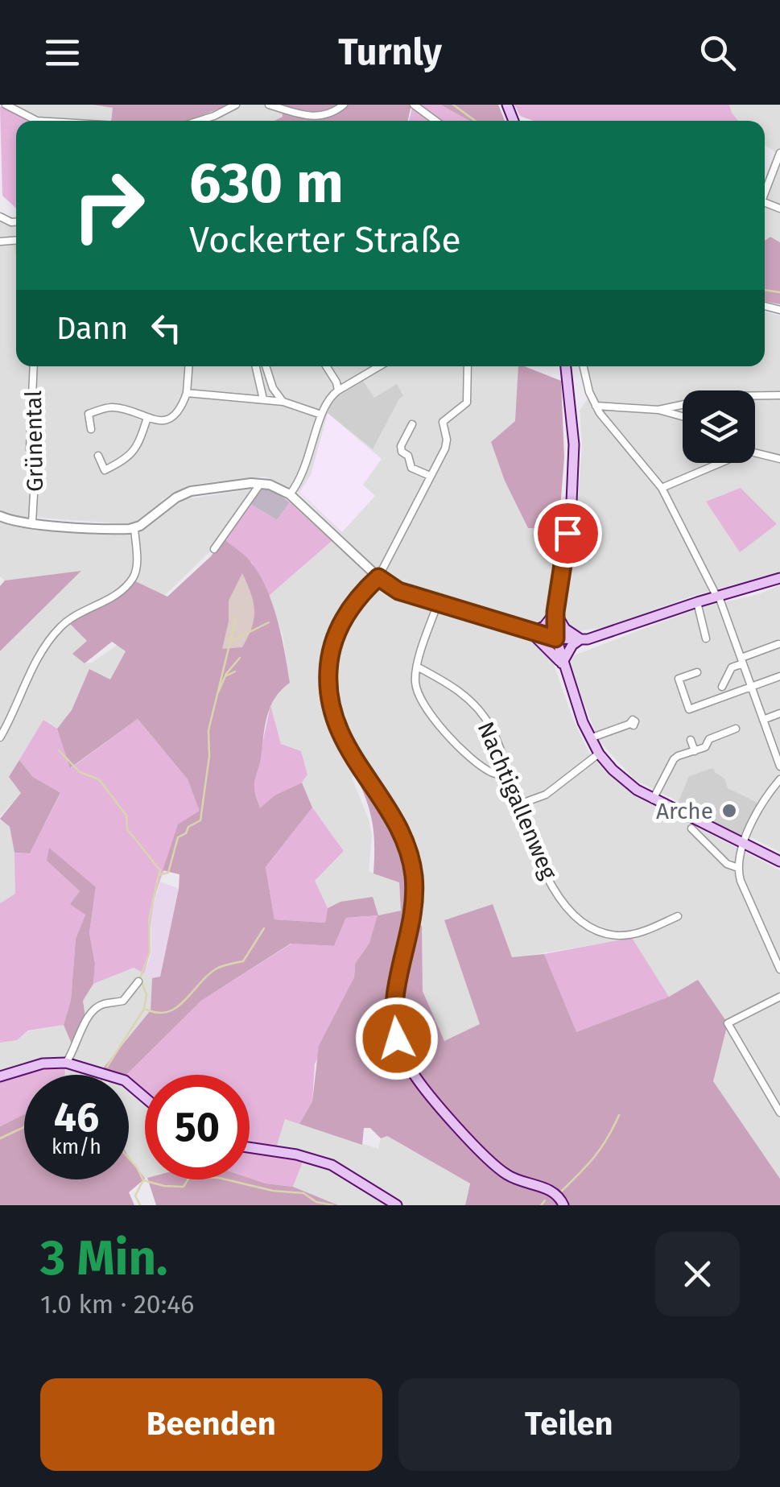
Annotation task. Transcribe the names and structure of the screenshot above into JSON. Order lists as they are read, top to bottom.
{
  "streets": {
    "street": ["Grünental", "Nachtigallenweg"]
  },
  "places": ["Arche"],
  "page": {
    "header": "Turnly",
    "turn": ["630 m", "Vockerter Straße"],
    "then": "Dann",
    "speed": "46 km/h",
    "limit": "50",
    "heading": ["3 Min.", "1.0 km · 20:46"],
    "buttons": ["Beenden", "Teilen"]
  }
}
